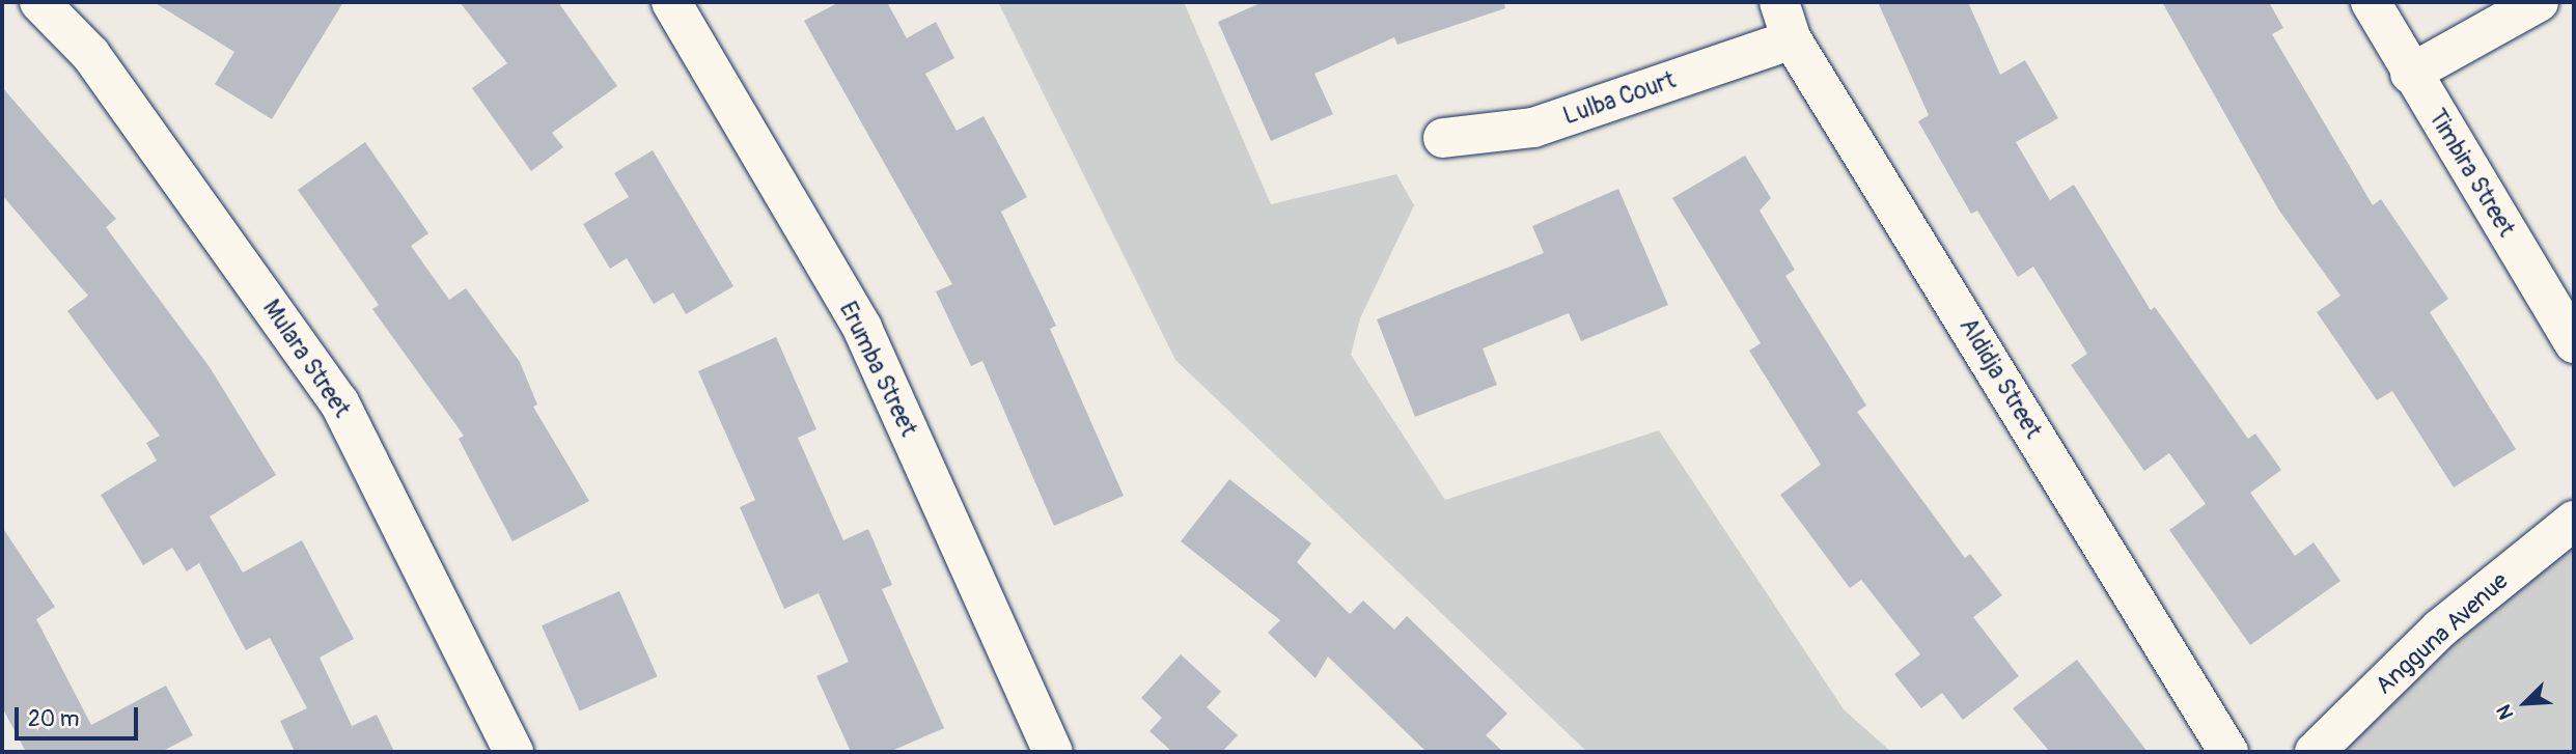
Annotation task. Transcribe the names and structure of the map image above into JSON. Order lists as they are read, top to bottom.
{
  "streets": {
    "street": [
      "Lulba Court",
      "Timbira Street",
      "Mulara Street",
      "Erumba Street",
      "Aldidja Street",
      "Angguna Avenue"
    ]
  },
  "crossings": [
    ["Lulba Court", "Aldidja Street"]
  ],
  "scale_bar": "20 m",
  "north": "bottom left"
}
